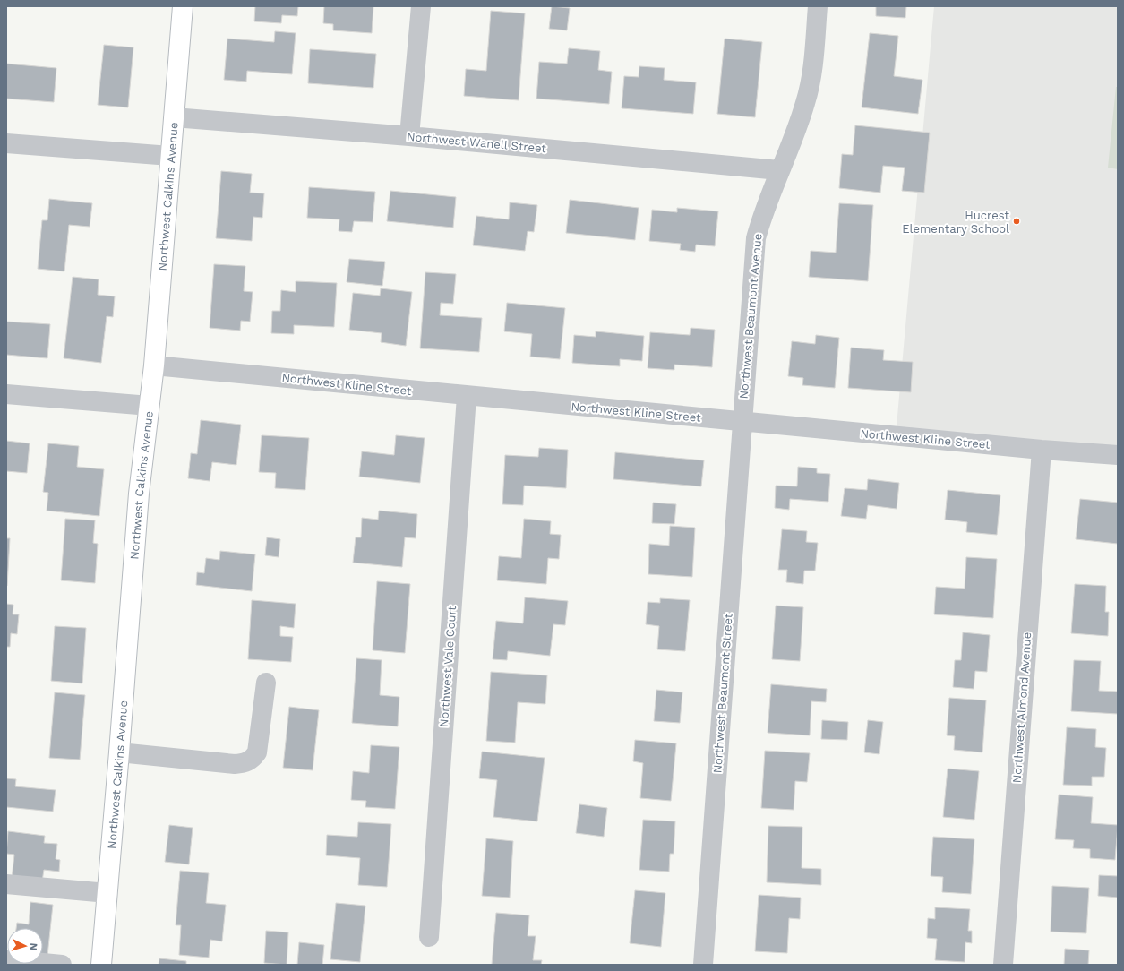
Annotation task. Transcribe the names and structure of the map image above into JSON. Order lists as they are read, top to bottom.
{
  "streets": {
    "street": [
      "Northwest Wanell Street",
      "Northwest Calkins Avenue",
      "Northwest Beaumont Avenue",
      "Northwest Kline Street",
      "Northwest Vale Court",
      "Northwest Beaumont Street",
      "Northwest Almond Avenue"
    ]
  },
  "crossings": [
    ["Northwest Wanell Street", "Northwest Calkins Avenue"],
    ["Northwest Wanell Street", "Northwest Beaumont Avenue"],
    ["Northwest Calkins Avenue", "Northwest Kline Street"],
    ["Northwest Beaumont Avenue", "Northwest Kline Street"],
    ["Northwest Beaumont Avenue", "Northwest Beaumont Street"],
    ["Northwest Kline Street", "Northwest Vale Court"],
    ["Northwest Kline Street", "Northwest Beaumont Street"],
    ["Northwest Kline Street", "Northwest Almond Avenue"]
  ],
  "places": ["Hucrest Elementary School"],
  "north": "right"
}
